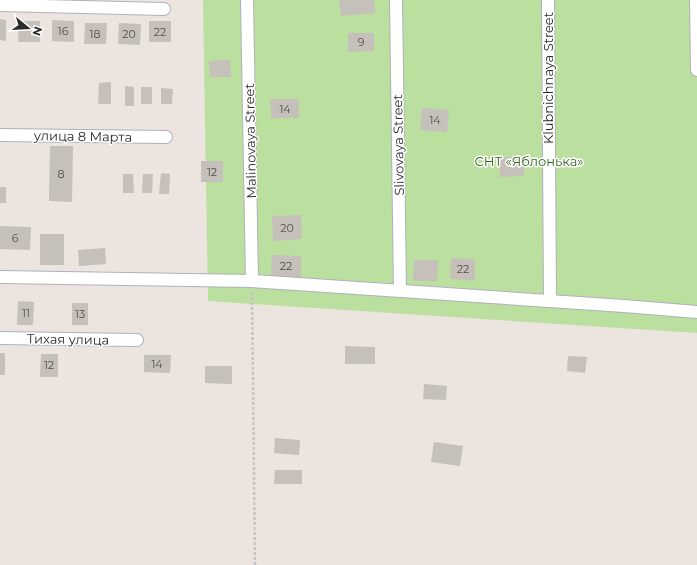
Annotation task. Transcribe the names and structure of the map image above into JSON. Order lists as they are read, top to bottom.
{
  "streets": {
    "street": [
      "Klubnichnaya Street",
      "улица 8 Марта",
      "Malinovaya Street",
      "Slivovaya Street",
      "Тихая улица"
    ]
  },
  "parks": ["СНТ «Яблонька»"],
  "house_numbers": [
    "16",
    "22",
    "18",
    "20",
    "9",
    "14",
    "14",
    "12",
    "8",
    "20",
    "6",
    "22",
    "22",
    "11",
    "13",
    "14",
    "12"
  ],
  "north": "right"
}
